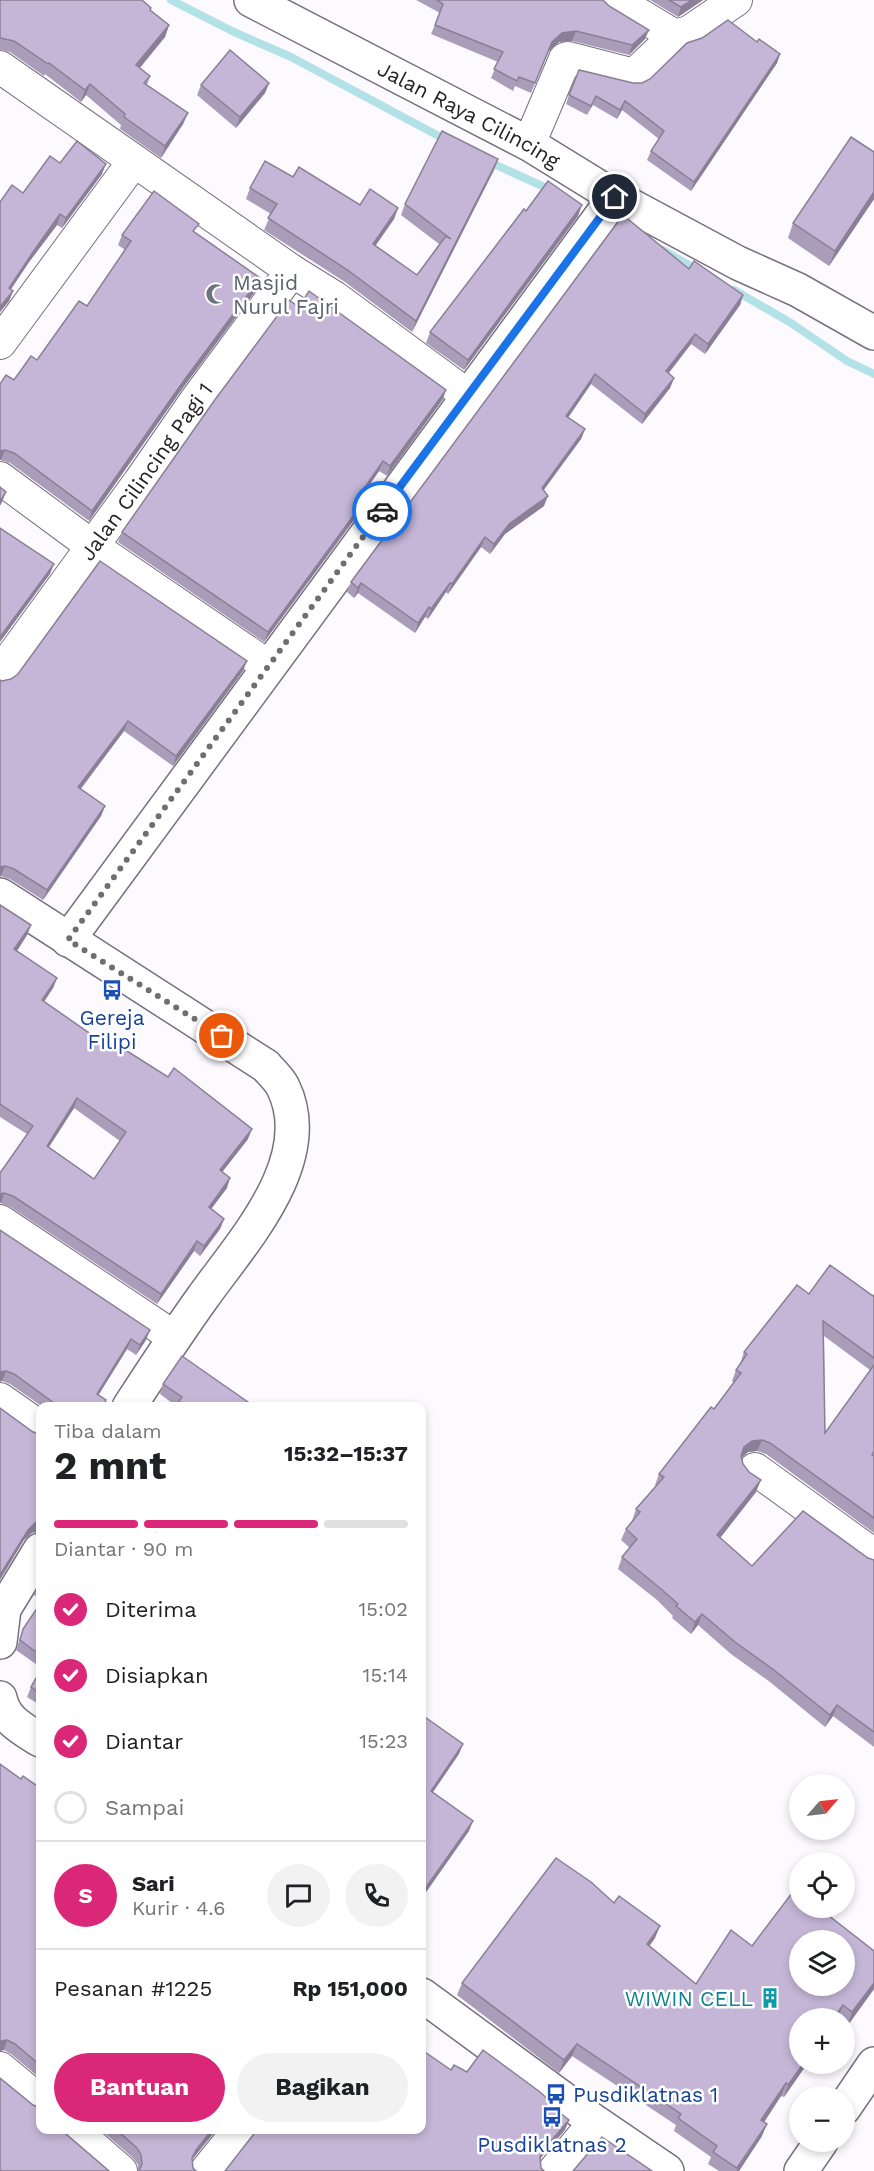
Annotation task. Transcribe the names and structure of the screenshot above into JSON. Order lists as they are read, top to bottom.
{
  "streets": {
    "street": ["Jalan Raya Cilincing", "Jalan Cilincing Pagi 1"]
  },
  "places": {
    "mosque": ["Masjid Nurul Fajri"],
    "bus stop": ["Gereja Filipi", "Pusdiklatnas 1", "Pusdiklatnas 2"],
    "building": ["WIWIN CELL"]
  },
  "north": "top right",
  "page": {
    "heading": ["2 mnt", "Tiba dalam", "15:32–15:37"],
    "panel": [
      "Sari",
      "Kurir · 4.6",
      "Pesanan #1225",
      "Rp 151,000"
    ],
    "bar": "Diantar · 90 m",
    "list": [
      ["Diterima", "15:02"],
      ["Disiapkan", "15:14"],
      ["Diantar", "15:23"],
      "Sampai"
    ],
    "map_buttons": ["+", "−"],
    "round": "S",
    "buttons": ["Bantuan", "Bagikan"]
  }
}
